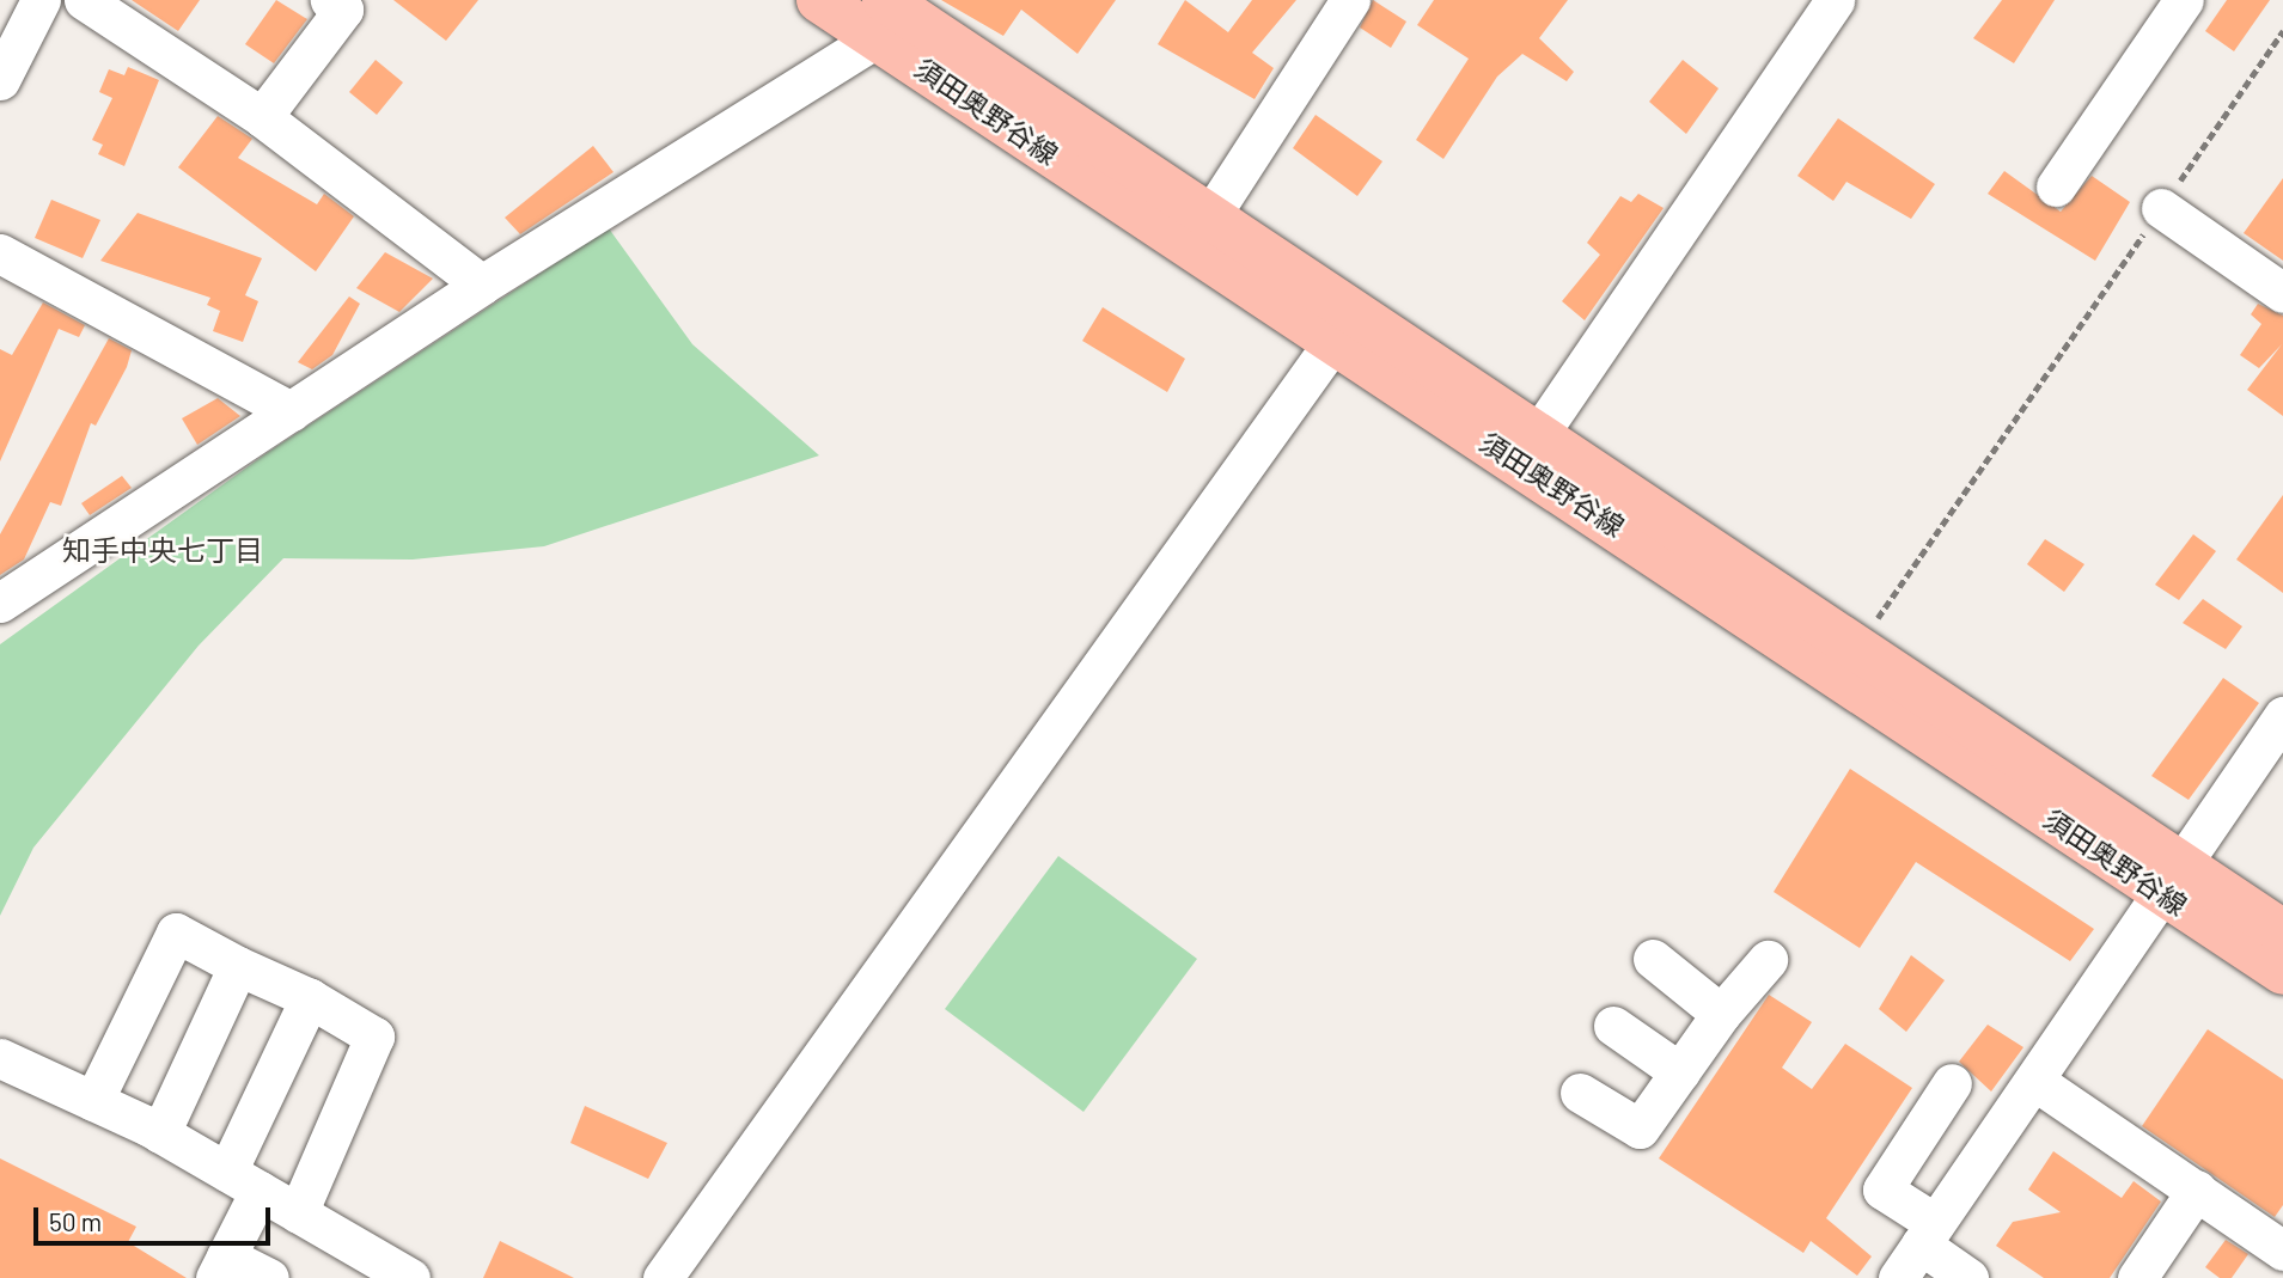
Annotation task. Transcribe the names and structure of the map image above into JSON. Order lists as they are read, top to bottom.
{
  "streets": {
    "main road": ["須田奥野谷線"]
  },
  "districts": ["知手中央七丁目"],
  "scale_bar": "50 m"
}
